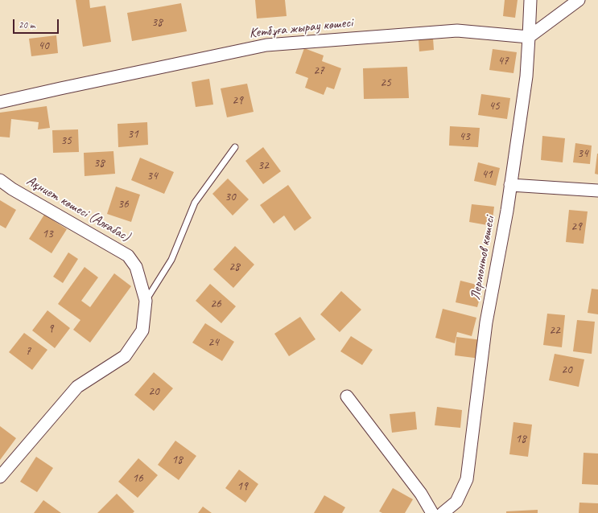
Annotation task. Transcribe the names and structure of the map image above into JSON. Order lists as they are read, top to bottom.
{
  "streets": {
    "street": ["Кетбұға жырау көшесі", "Ақниет көшесі (Алғабас)", "Лермонтов көшесі"]
  },
  "crossings": [
    ["Кетбұға жырау көшесі", "Лермонтов көшесі"]
  ],
  "house_numbers": [
    "38",
    "40",
    "47",
    "27",
    "25",
    "29",
    "45",
    "31",
    "43",
    "35",
    "34",
    "38",
    "32",
    "41",
    "34",
    "30",
    "36",
    "29",
    "13",
    "28",
    "26",
    "9",
    "22",
    "24",
    "7",
    "20",
    "20",
    "18",
    "18",
    "16",
    "19"
  ],
  "scale_bar": "20 m"
}
